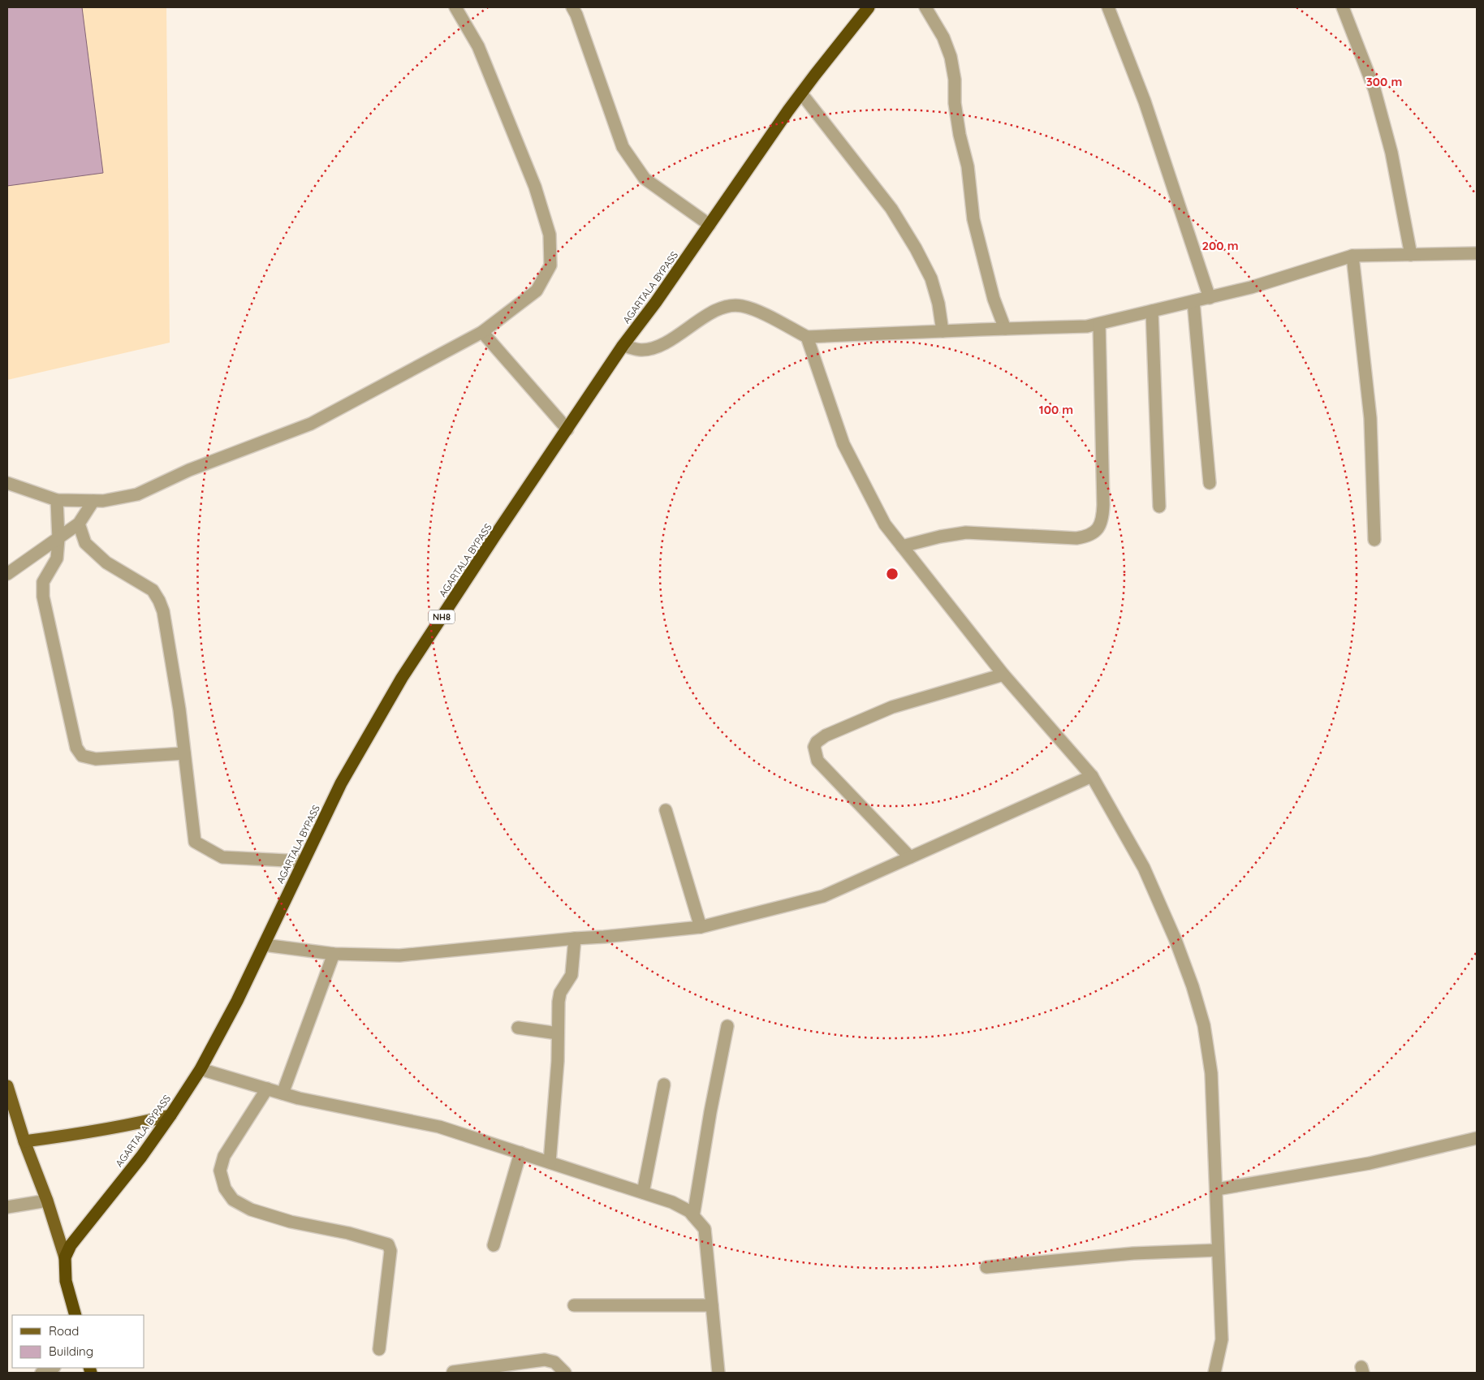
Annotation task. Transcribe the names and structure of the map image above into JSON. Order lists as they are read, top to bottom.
{
  "streets": {
    "highway": ["AGARTALA BYPASS", "NH8"]
  },
  "legend": ["Road", "Building"],
  "rings": ["300 m", "200 m", "100 m"]
}
